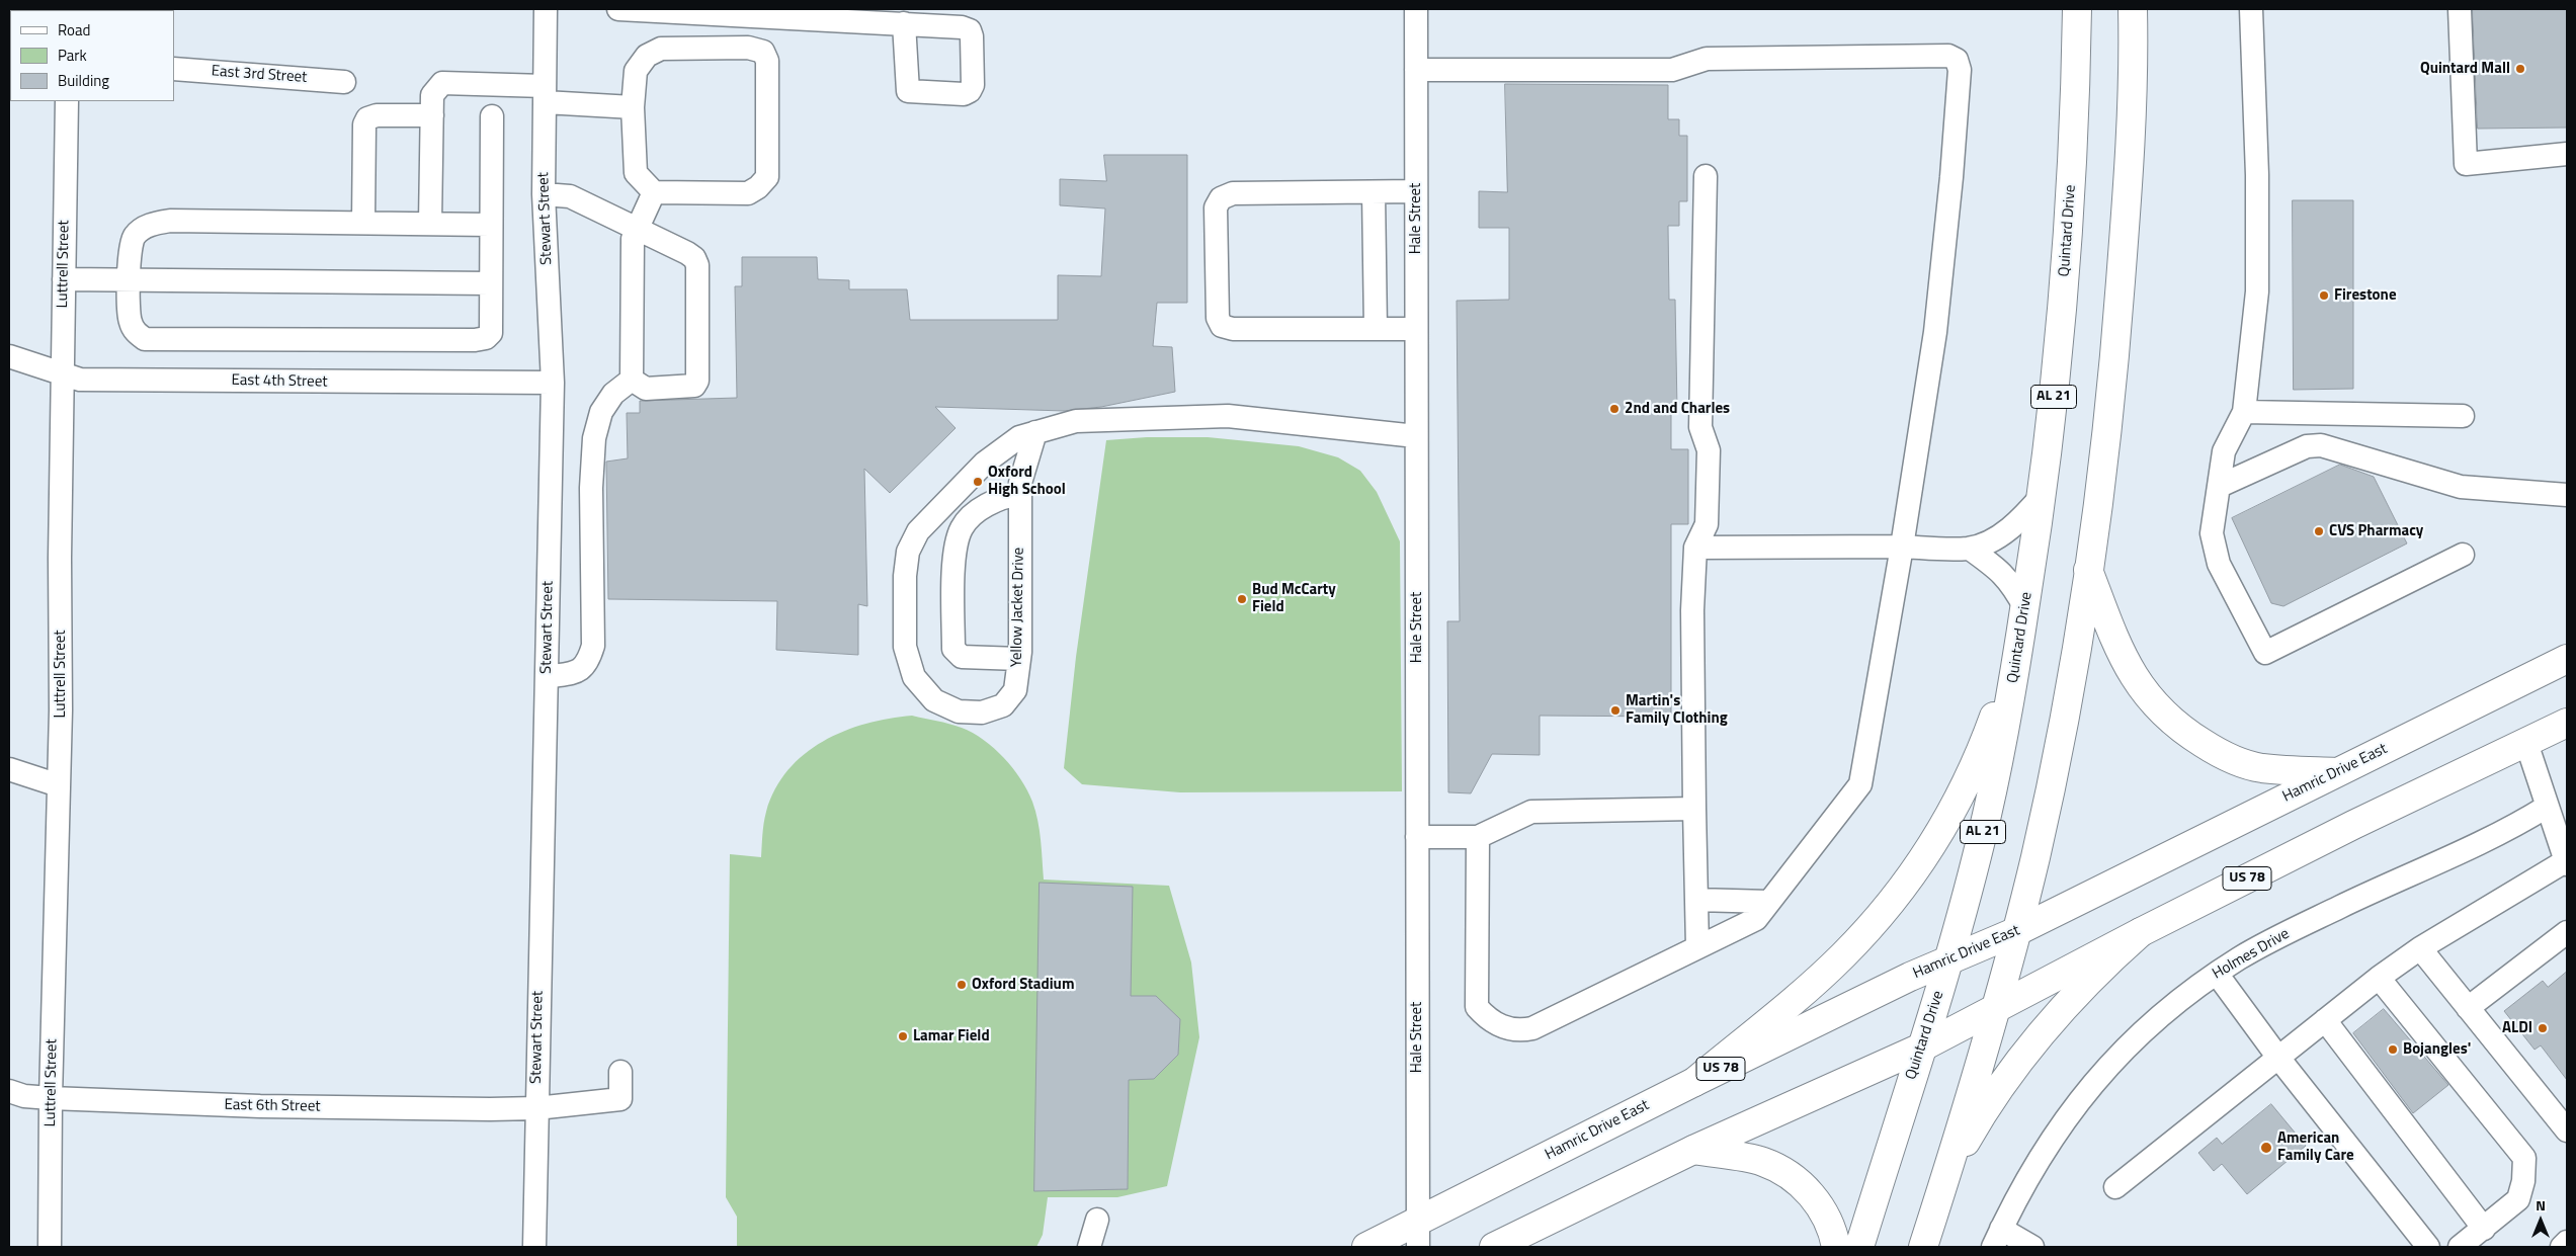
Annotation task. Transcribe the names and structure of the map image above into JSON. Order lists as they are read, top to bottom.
{
  "streets": {
    "main road": [
      "Quintard Drive",
      "AL 21",
      "Hamric Drive East",
      "US 78"
    ],
    "street": [
      "East 3rd Street",
      "Stewart Street",
      "Hale Street",
      "Luttrell Street",
      "East 4th Street",
      "Yellow Jacket Drive",
      "Holmes Drive",
      "East 6th Street"
    ]
  },
  "crossings": [
    ["Stewart Street", "East 4th Street"],
    ["Stewart Street", "East 6th Street"],
    ["Hale Street", "Yellow Jacket Drive"],
    ["Hale Street", "Hamric Drive East"],
    ["Quintard Drive", "Hamric Drive East"],
    ["Quintard Drive", "US 78"],
    ["Luttrell Street", "East 4th Street"],
    ["Luttrell Street", "East 6th Street"]
  ],
  "places": [
    "Quintard Mall",
    "Firestone",
    "2nd and Charles",
    "Oxford High School",
    "CVS Pharmacy",
    "Bud McCarty Field",
    "Martin's Family Clothing",
    "Oxford Stadium",
    "ALDI",
    "Lamar Field",
    "Bojangles'",
    "American Family Care"
  ],
  "legend": ["Road", "Park", "Building"],
  "north": "top"
}
